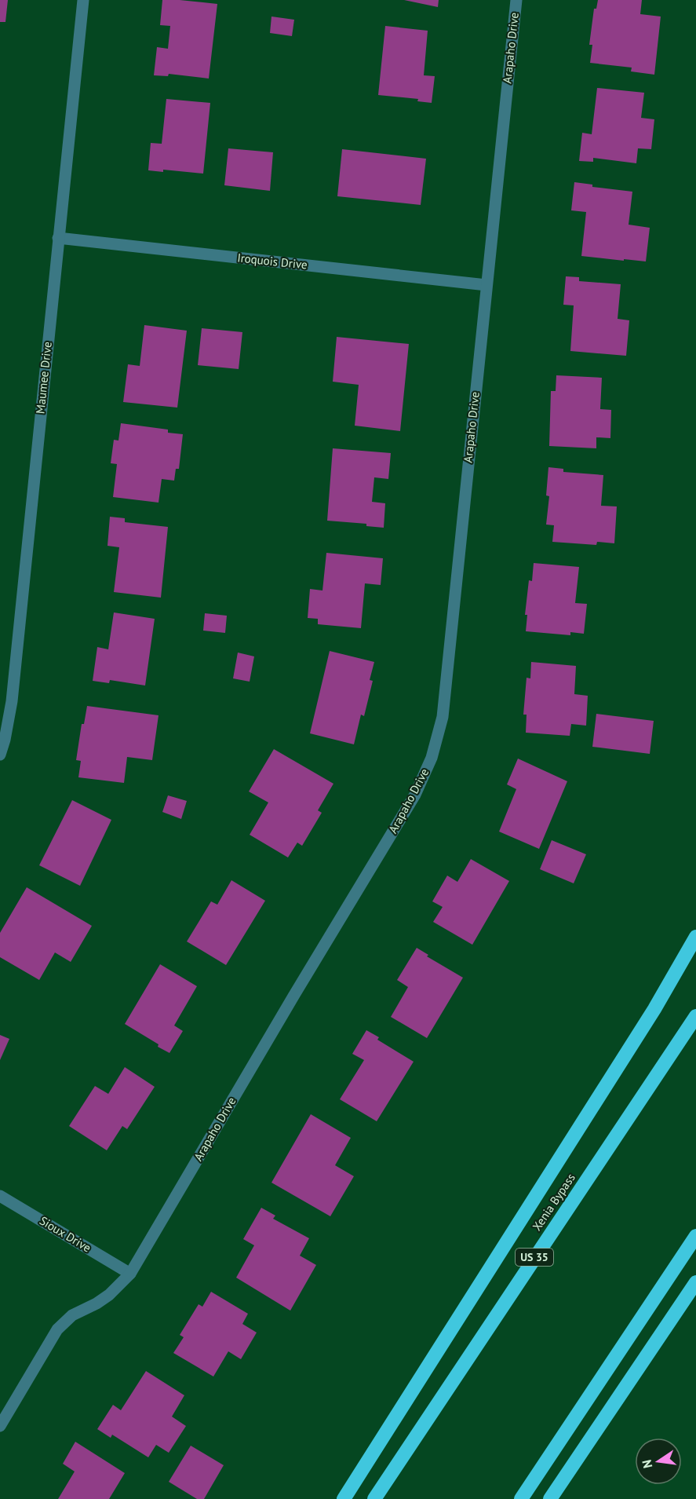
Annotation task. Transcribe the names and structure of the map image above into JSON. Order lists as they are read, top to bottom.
{
  "streets": {
    "highway": ["Xenia Bypass", "US 35"],
    "street": [
      "Arapaho Drive",
      "Iroquois Drive",
      "Maumee Drive",
      "Sioux Drive"
    ]
  },
  "crossings": [
    ["Arapaho Drive", "Iroquois Drive"],
    ["Arapaho Drive", "Sioux Drive"],
    ["Iroquois Drive", "Maumee Drive"]
  ],
  "north": "left"
}
